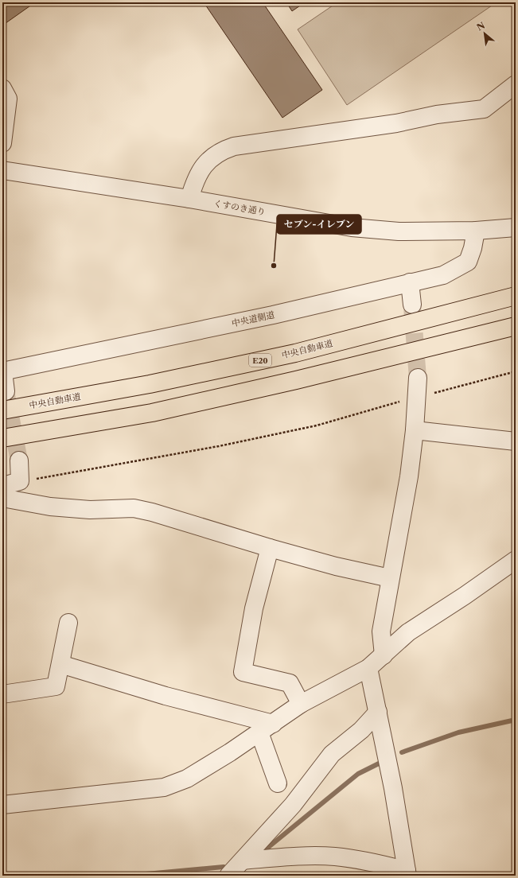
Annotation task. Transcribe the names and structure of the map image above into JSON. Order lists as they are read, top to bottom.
{
  "streets": {
    "highway": ["中央自動車道", "E20"],
    "street": ["くすのき通り", "中央道側道"]
  },
  "crossings": [
    ["くすのき通り", "中央道側道"]
  ],
  "places": ["セブン-イレブン"],
  "north": "top left"
}
